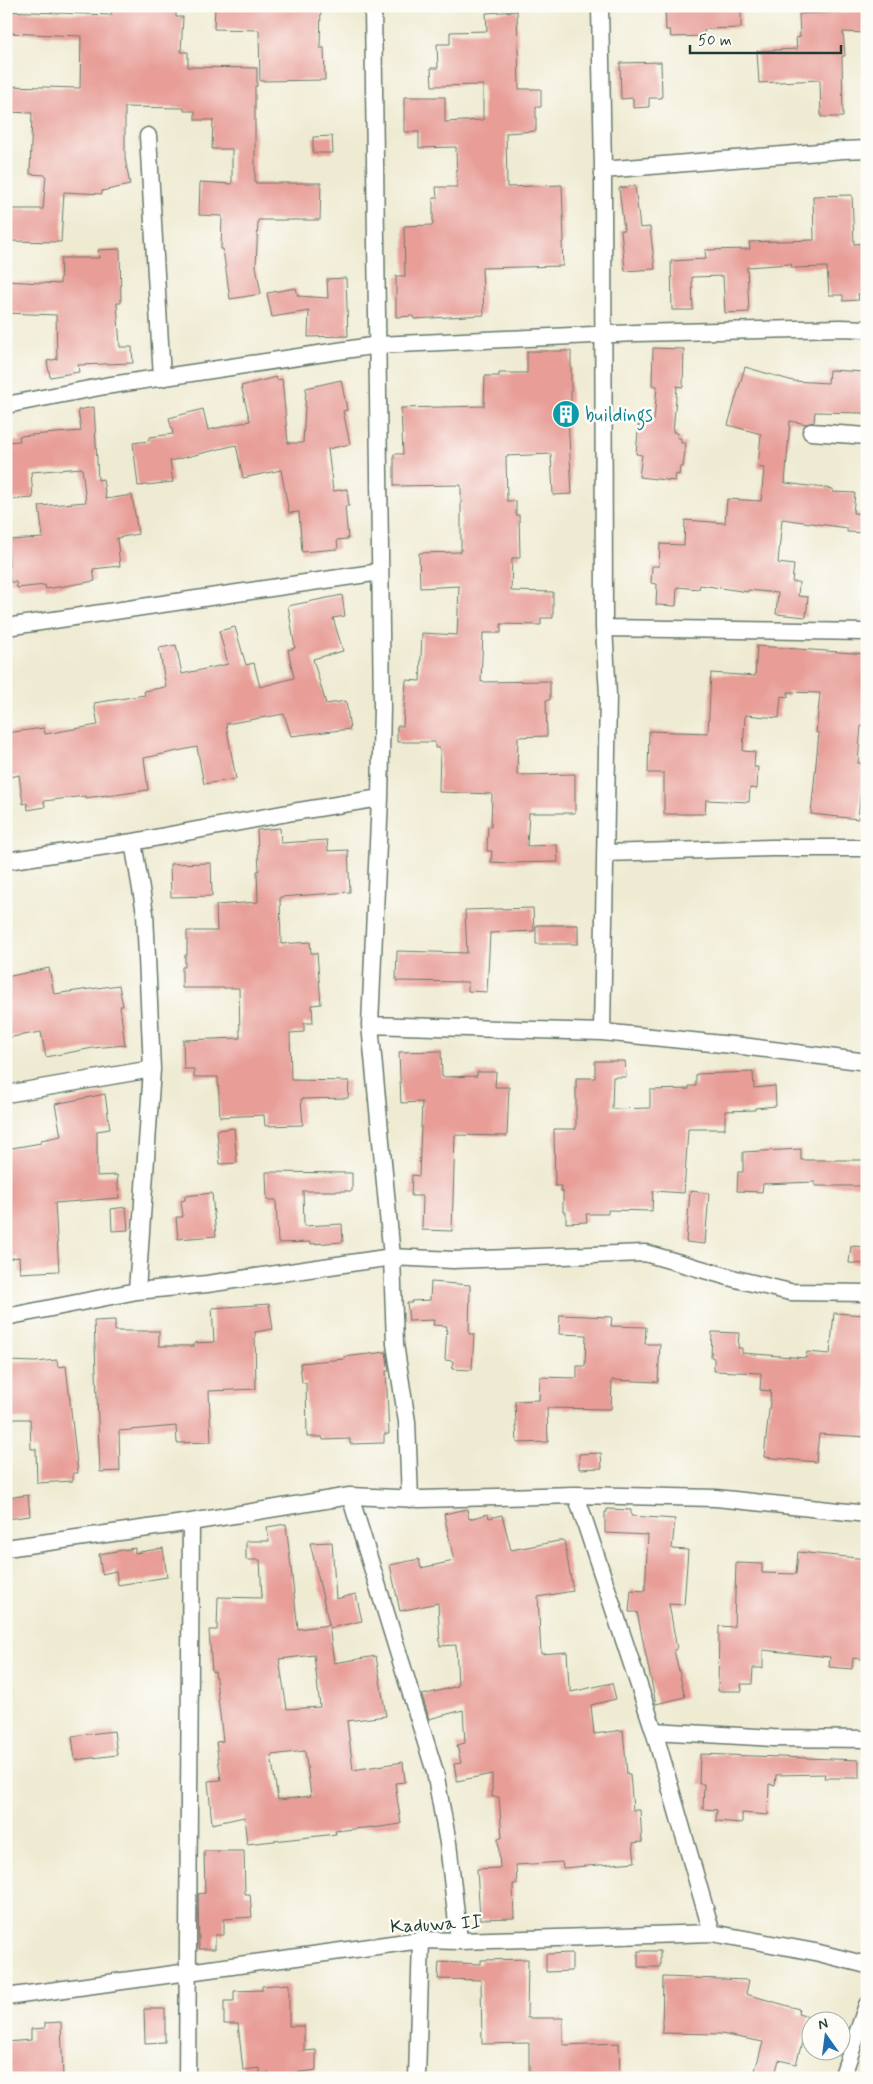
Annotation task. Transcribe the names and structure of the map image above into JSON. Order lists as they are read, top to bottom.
{
  "streets": {
    "street": ["Kaduwa II"]
  },
  "places": {
    "building": ["buildings"]
  },
  "scale_bar": "50 m",
  "north": "top"
}
